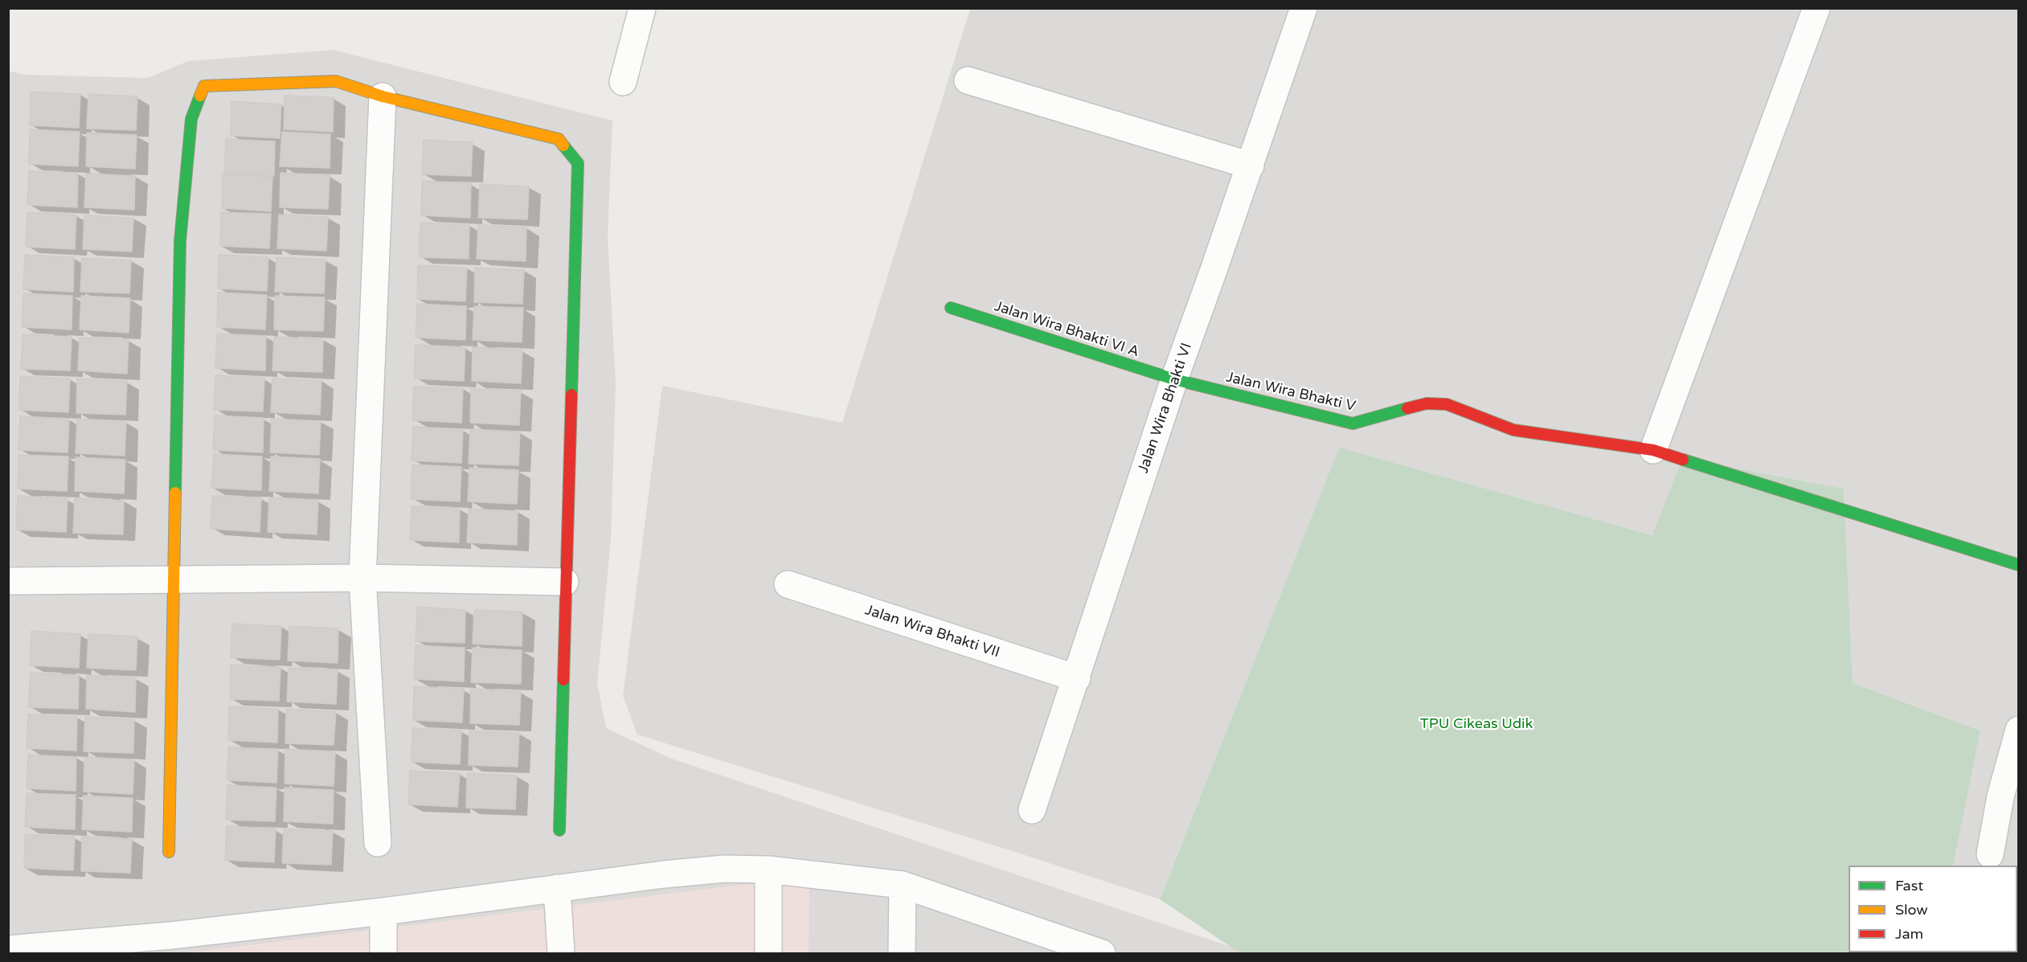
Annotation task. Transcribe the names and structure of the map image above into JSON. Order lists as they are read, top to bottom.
{
  "streets": {
    "street": [
      "Jalan Wira Bhakti VI A",
      "Jalan Wira Bhakti V",
      "Jalan Wira Bhakti VI",
      "Jalan Wira Bhakti VII"
    ]
  },
  "crossings": [
    ["Jalan Wira Bhakti VI A", "Jalan Wira Bhakti V"],
    ["Jalan Wira Bhakti VI A", "Jalan Wira Bhakti VI"],
    ["Jalan Wira Bhakti V", "Jalan Wira Bhakti VI"],
    ["Jalan Wira Bhakti VI", "Jalan Wira Bhakti VII"]
  ],
  "parks": ["TPU Cikeas Udik"],
  "legend": ["Fast", "Slow", "Jam"]
}
